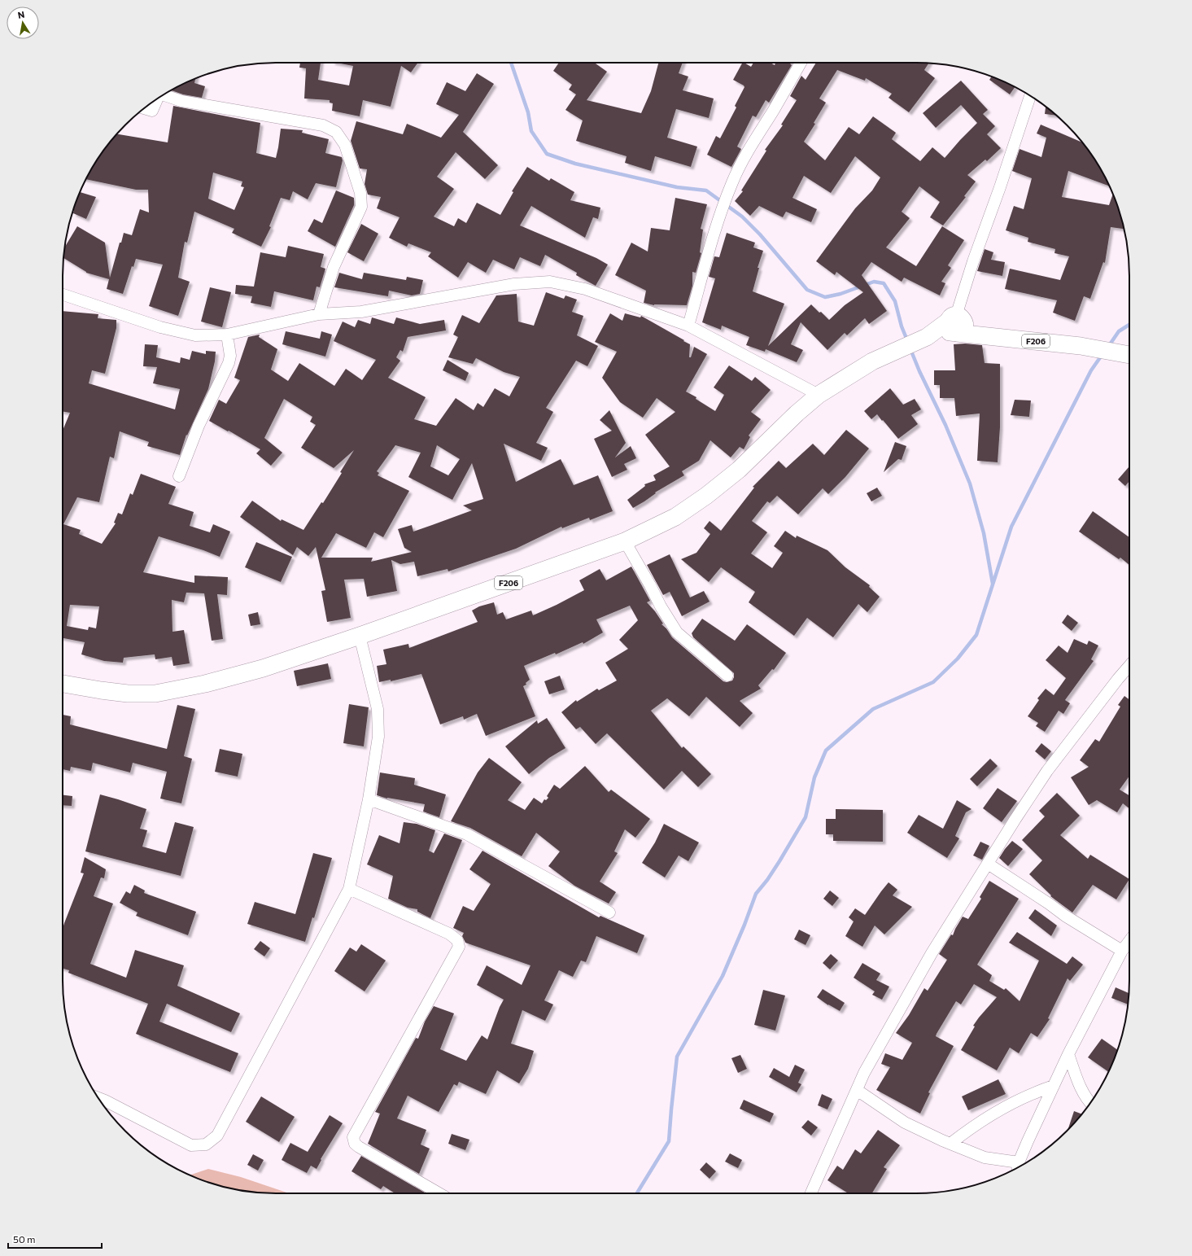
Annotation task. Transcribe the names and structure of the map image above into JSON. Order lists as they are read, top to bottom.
{
  "streets": {
    "main road": ["F206"]
  },
  "scale_bar": "50 m",
  "north": "top"
}
